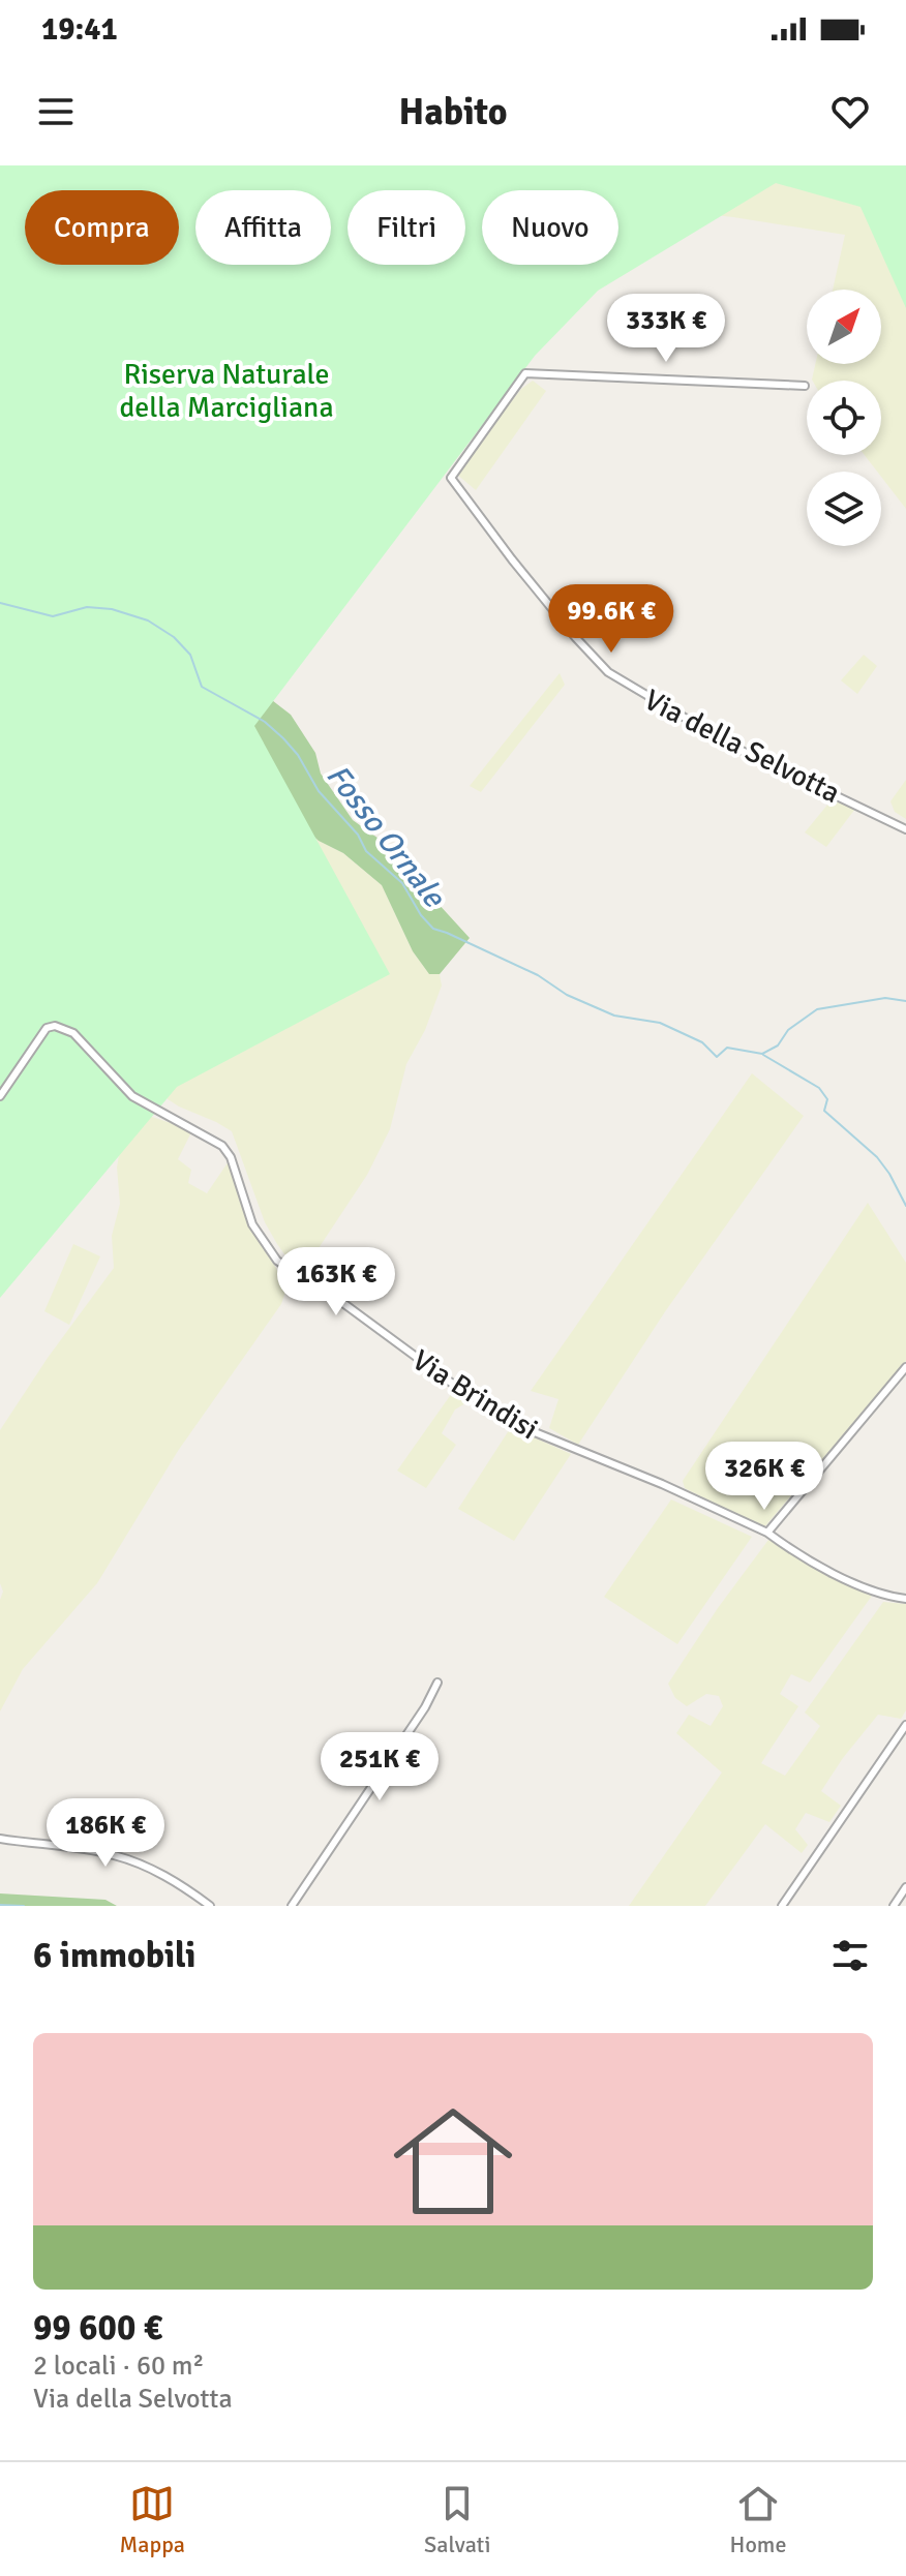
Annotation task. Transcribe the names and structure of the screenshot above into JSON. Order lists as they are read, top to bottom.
{
  "streets": {
    "street": ["Via della Selvotta", "Via Brindisi"]
  },
  "water": ["Fosso Ornale"],
  "parks": ["Riserva Naturale della Marcigliana"],
  "north": "top right",
  "page": {
    "status": "19:41",
    "header": "Habito",
    "chip": [
      "Compra",
      "Affitta",
      "Filtri",
      "Nuovo"
    ],
    "price": [
      "333K €",
      "99.6K €",
      "163K €",
      "326K €",
      "251K €",
      "186K €"
    ],
    "heading": "6 immobili",
    "list": [
      {
        "name": "99 600 €",
        "note": "2 locali · 60 m² · Via della Selvotta"
      }
    ],
    "tabs": ["Mappa", "Salvati", "Home"]
  }
}
